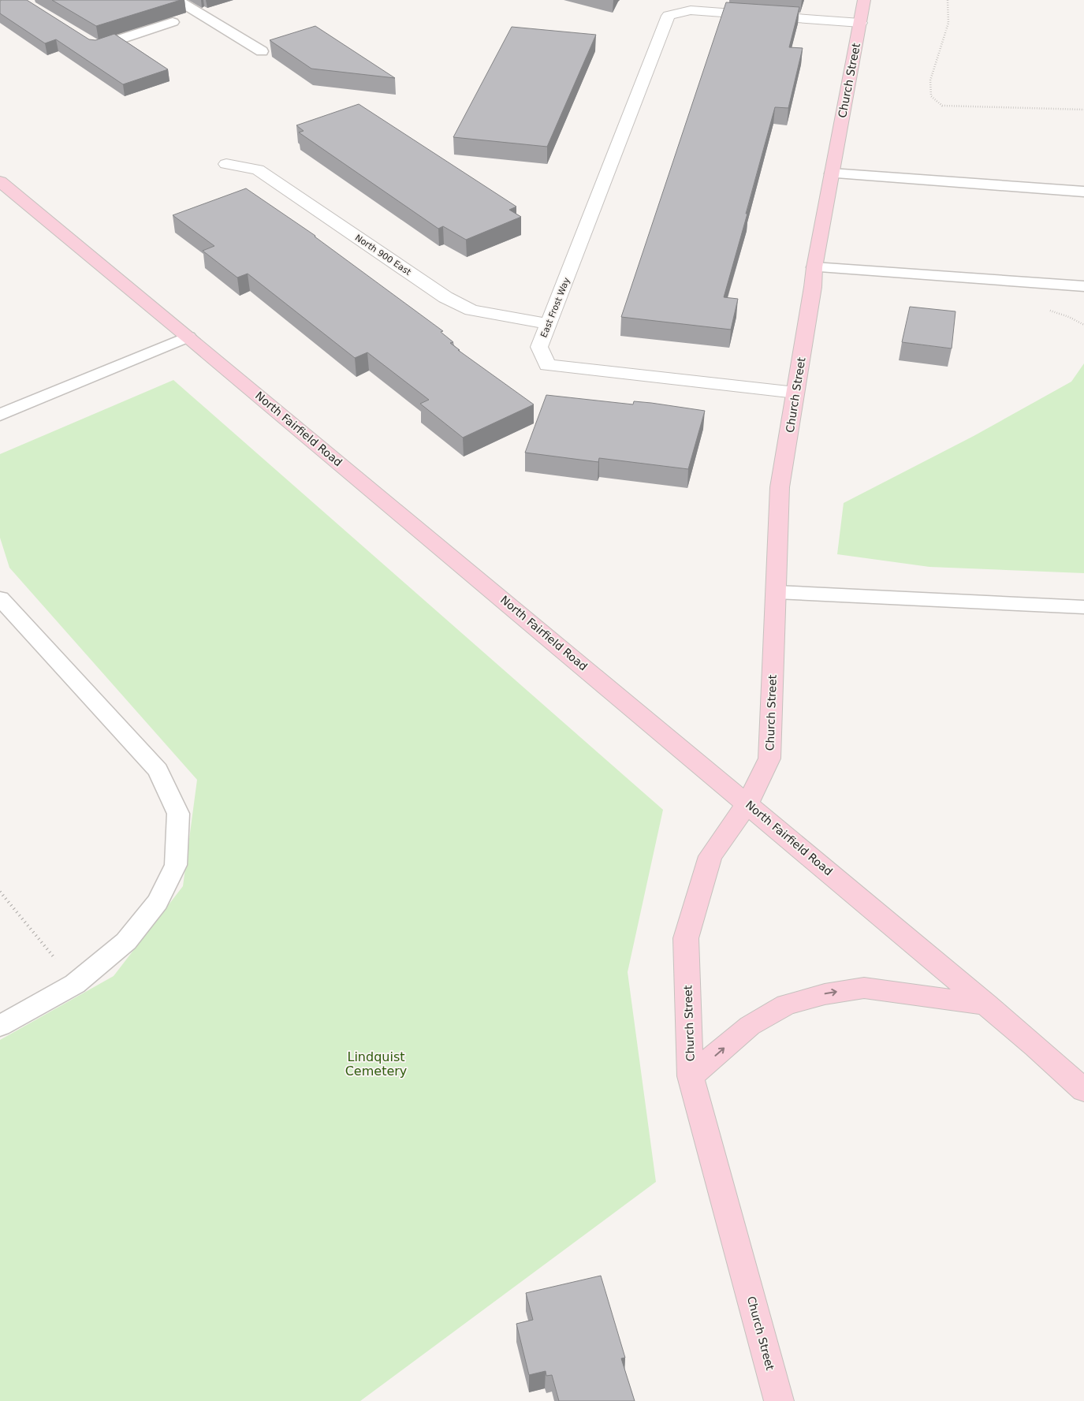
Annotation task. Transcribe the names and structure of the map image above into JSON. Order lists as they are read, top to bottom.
{
  "streets": {
    "street": [
      "Church Street",
      "North 900 East",
      "East Frost Way",
      "North Fairfield Road"
    ]
  },
  "crossings": [
    ["Church Street", "East Frost Way"],
    ["Church Street", "North Fairfield Road"],
    ["North 900 East", "East Frost Way"]
  ],
  "parks": ["Lindquist Cemetery"]
}
